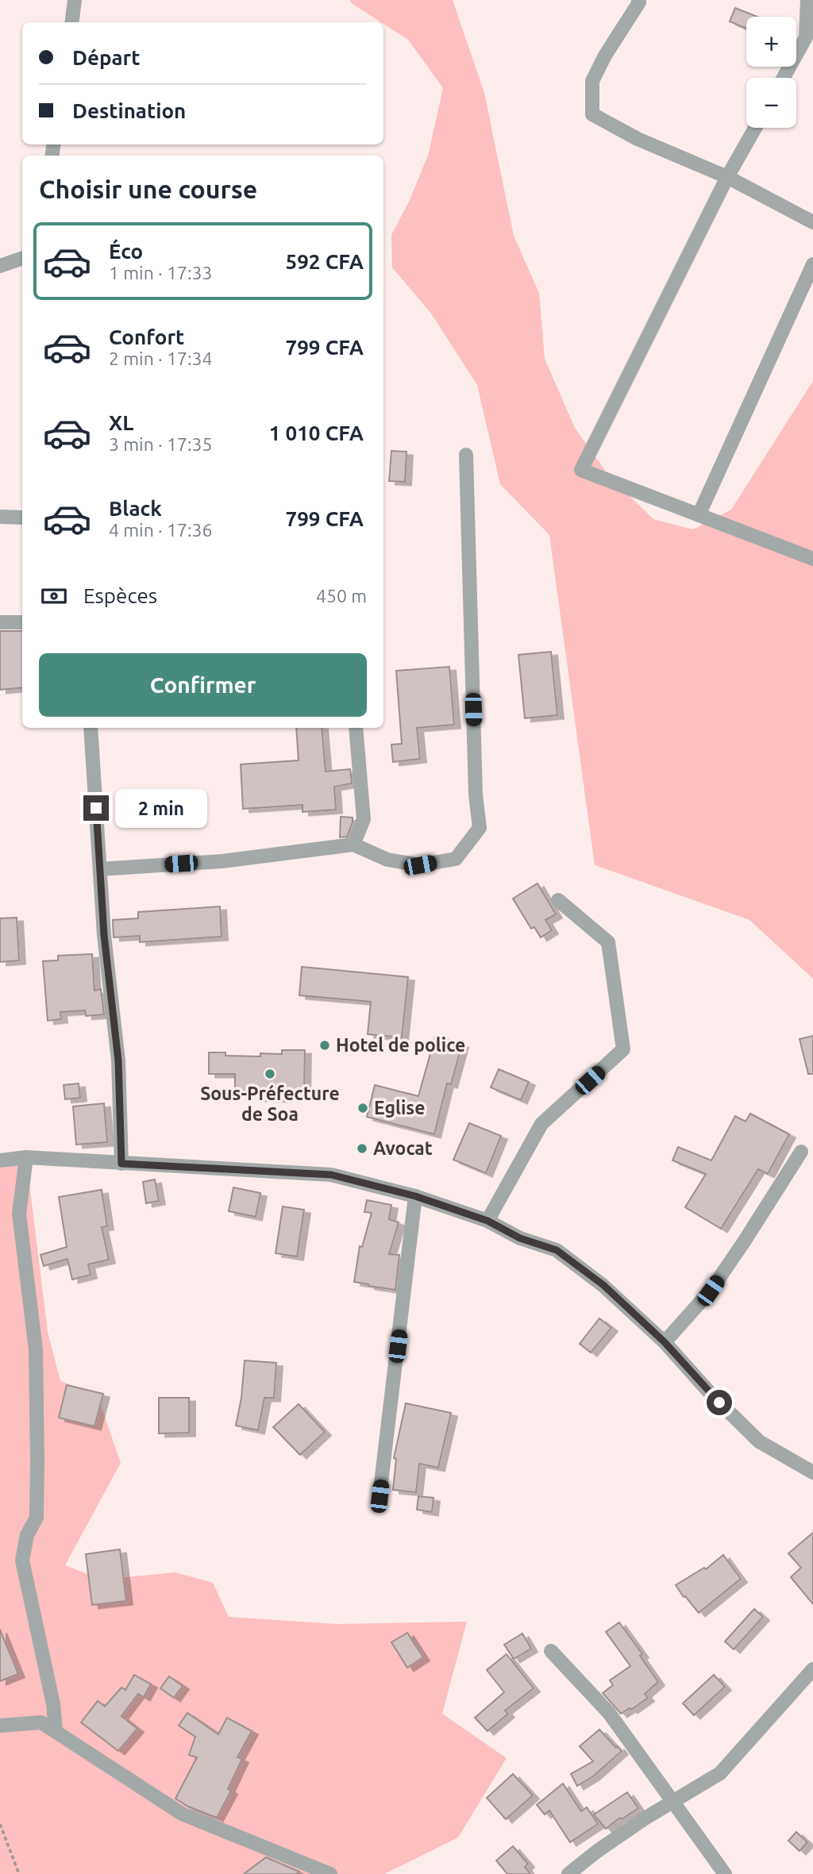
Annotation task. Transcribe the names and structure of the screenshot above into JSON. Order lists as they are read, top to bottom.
{
  "places": [
    "Hotel de police",
    "Sous-Préfecture de Soa",
    "Eglise",
    "Avocat"
  ],
  "page": {
    "map_buttons": ["+", "−"],
    "banner": ["Départ", "Destination"],
    "heading": "Choisir une course",
    "list": [
      {
        "name": "Éco",
        "note": "1 min · 17:33",
        "value": "592 CFA"
      },
      {
        "name": "Confort",
        "note": "2 min · 17:34",
        "value": "799 CFA"
      },
      {
        "name": "XL",
        "note": "3 min · 17:35",
        "value": "1 010 CFA"
      },
      {
        "name": "Black",
        "note": "4 min · 17:36",
        "value": "799 CFA"
      }
    ],
    "pay": ["Espèces", "450 m"],
    "buttons": "Confirmer",
    "bubble": "2 min"
  }
}
